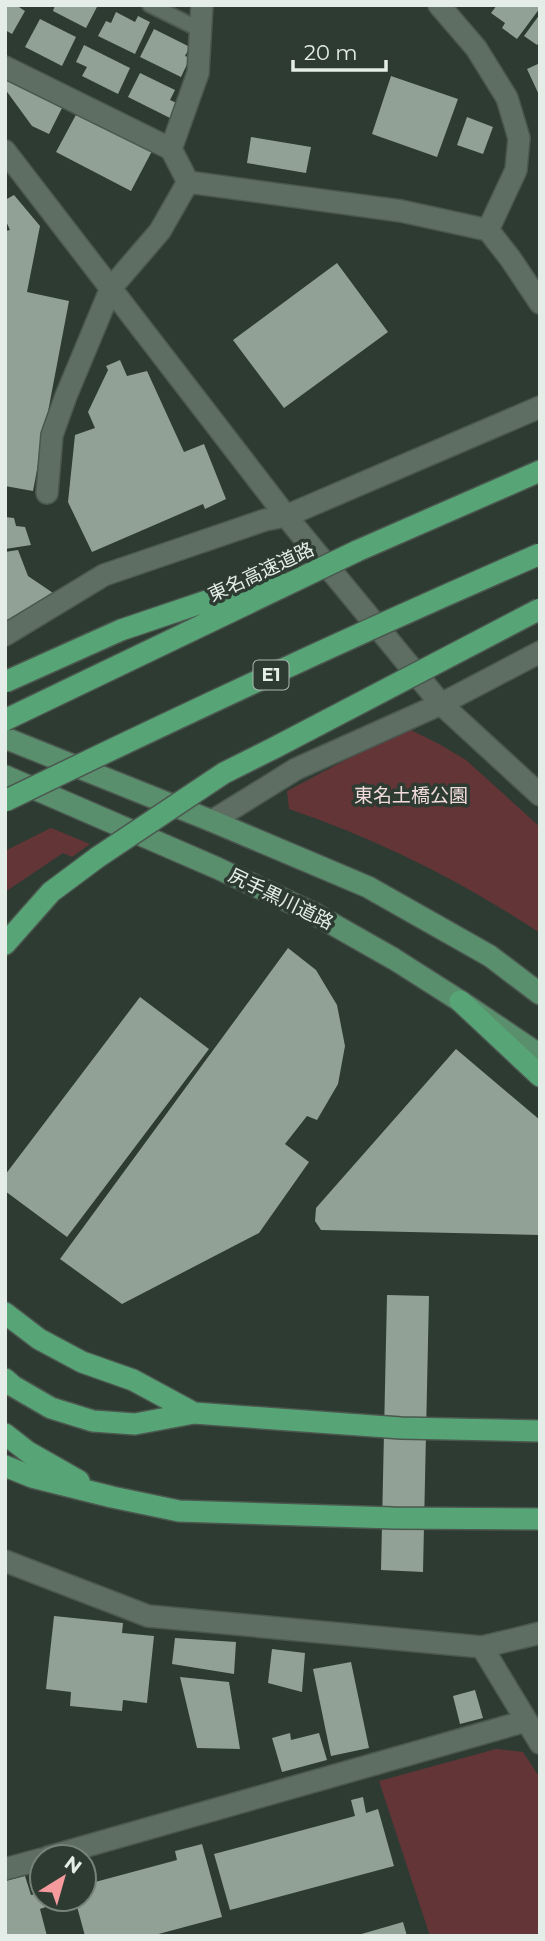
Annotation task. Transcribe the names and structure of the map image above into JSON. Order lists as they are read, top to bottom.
{
  "streets": {
    "highway": ["東名高速道路", "E1"],
    "main road": ["尻手黒川道路"]
  },
  "parks": ["東名土橋公園"],
  "scale_bar": "20 m",
  "north": "top right"
}
